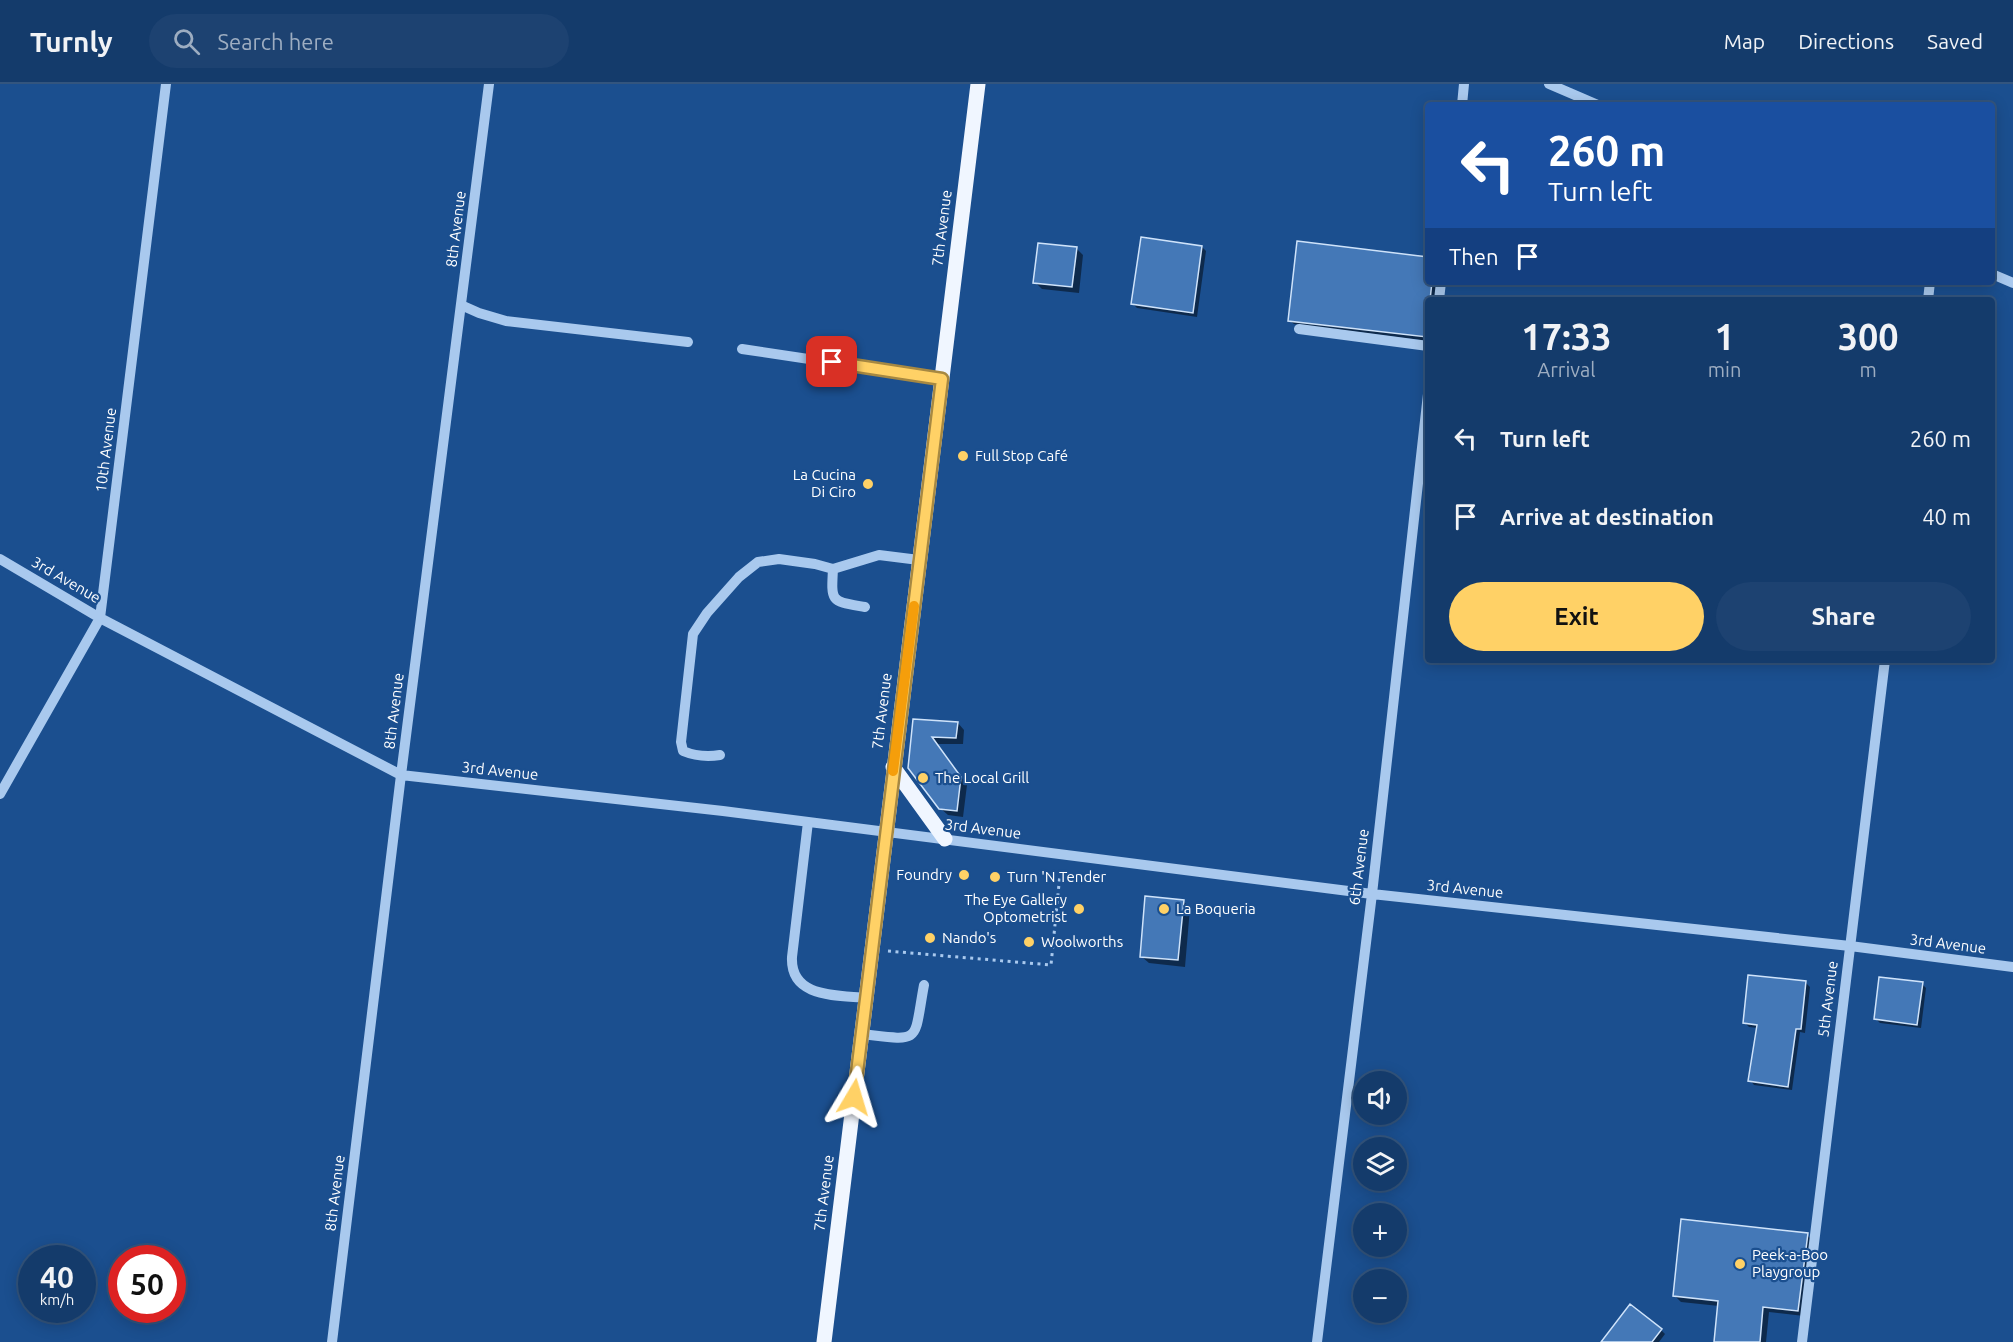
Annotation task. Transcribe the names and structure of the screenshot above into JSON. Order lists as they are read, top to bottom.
{
  "streets": {
    "main road": ["7th Avenue"],
    "street": [
      "8th Avenue",
      "10th Avenue",
      "3rd Avenue",
      "6th Avenue",
      "5th Avenue"
    ]
  },
  "crossings": [
    ["7th Avenue", "3rd Avenue"],
    ["8th Avenue", "3rd Avenue"],
    ["10th Avenue", "3rd Avenue"],
    ["3rd Avenue", "6th Avenue"],
    ["3rd Avenue", "5th Avenue"]
  ],
  "places": [
    "Full Stop Café",
    "La Cucina Di Ciro",
    "The Local Grill",
    "Foundry",
    "Turn 'N Tender",
    "The Eye Gallery Optometrist",
    "La Boqueria",
    "Nando's",
    "Woolworths",
    "Peek-a-Boo Playgroup"
  ],
  "page": {
    "header": "Turnly",
    "search": "Search here",
    "nav": ["Map", "Directions", "Saved"],
    "turn": ["260 m", "Turn left"],
    "then": "Then",
    "eta": [
      "17:33",
      "Arrival",
      "1",
      "min",
      "300",
      "m"
    ],
    "list": [
      {
        "name": "Turn left",
        "value": "260 m"
      },
      {
        "name": "Arrive at destination",
        "value": "40 m"
      }
    ],
    "buttons": ["Exit", "Share"],
    "map_buttons": ["+", "−"],
    "speed": "40 km/h",
    "limit": "50"
  }
}
